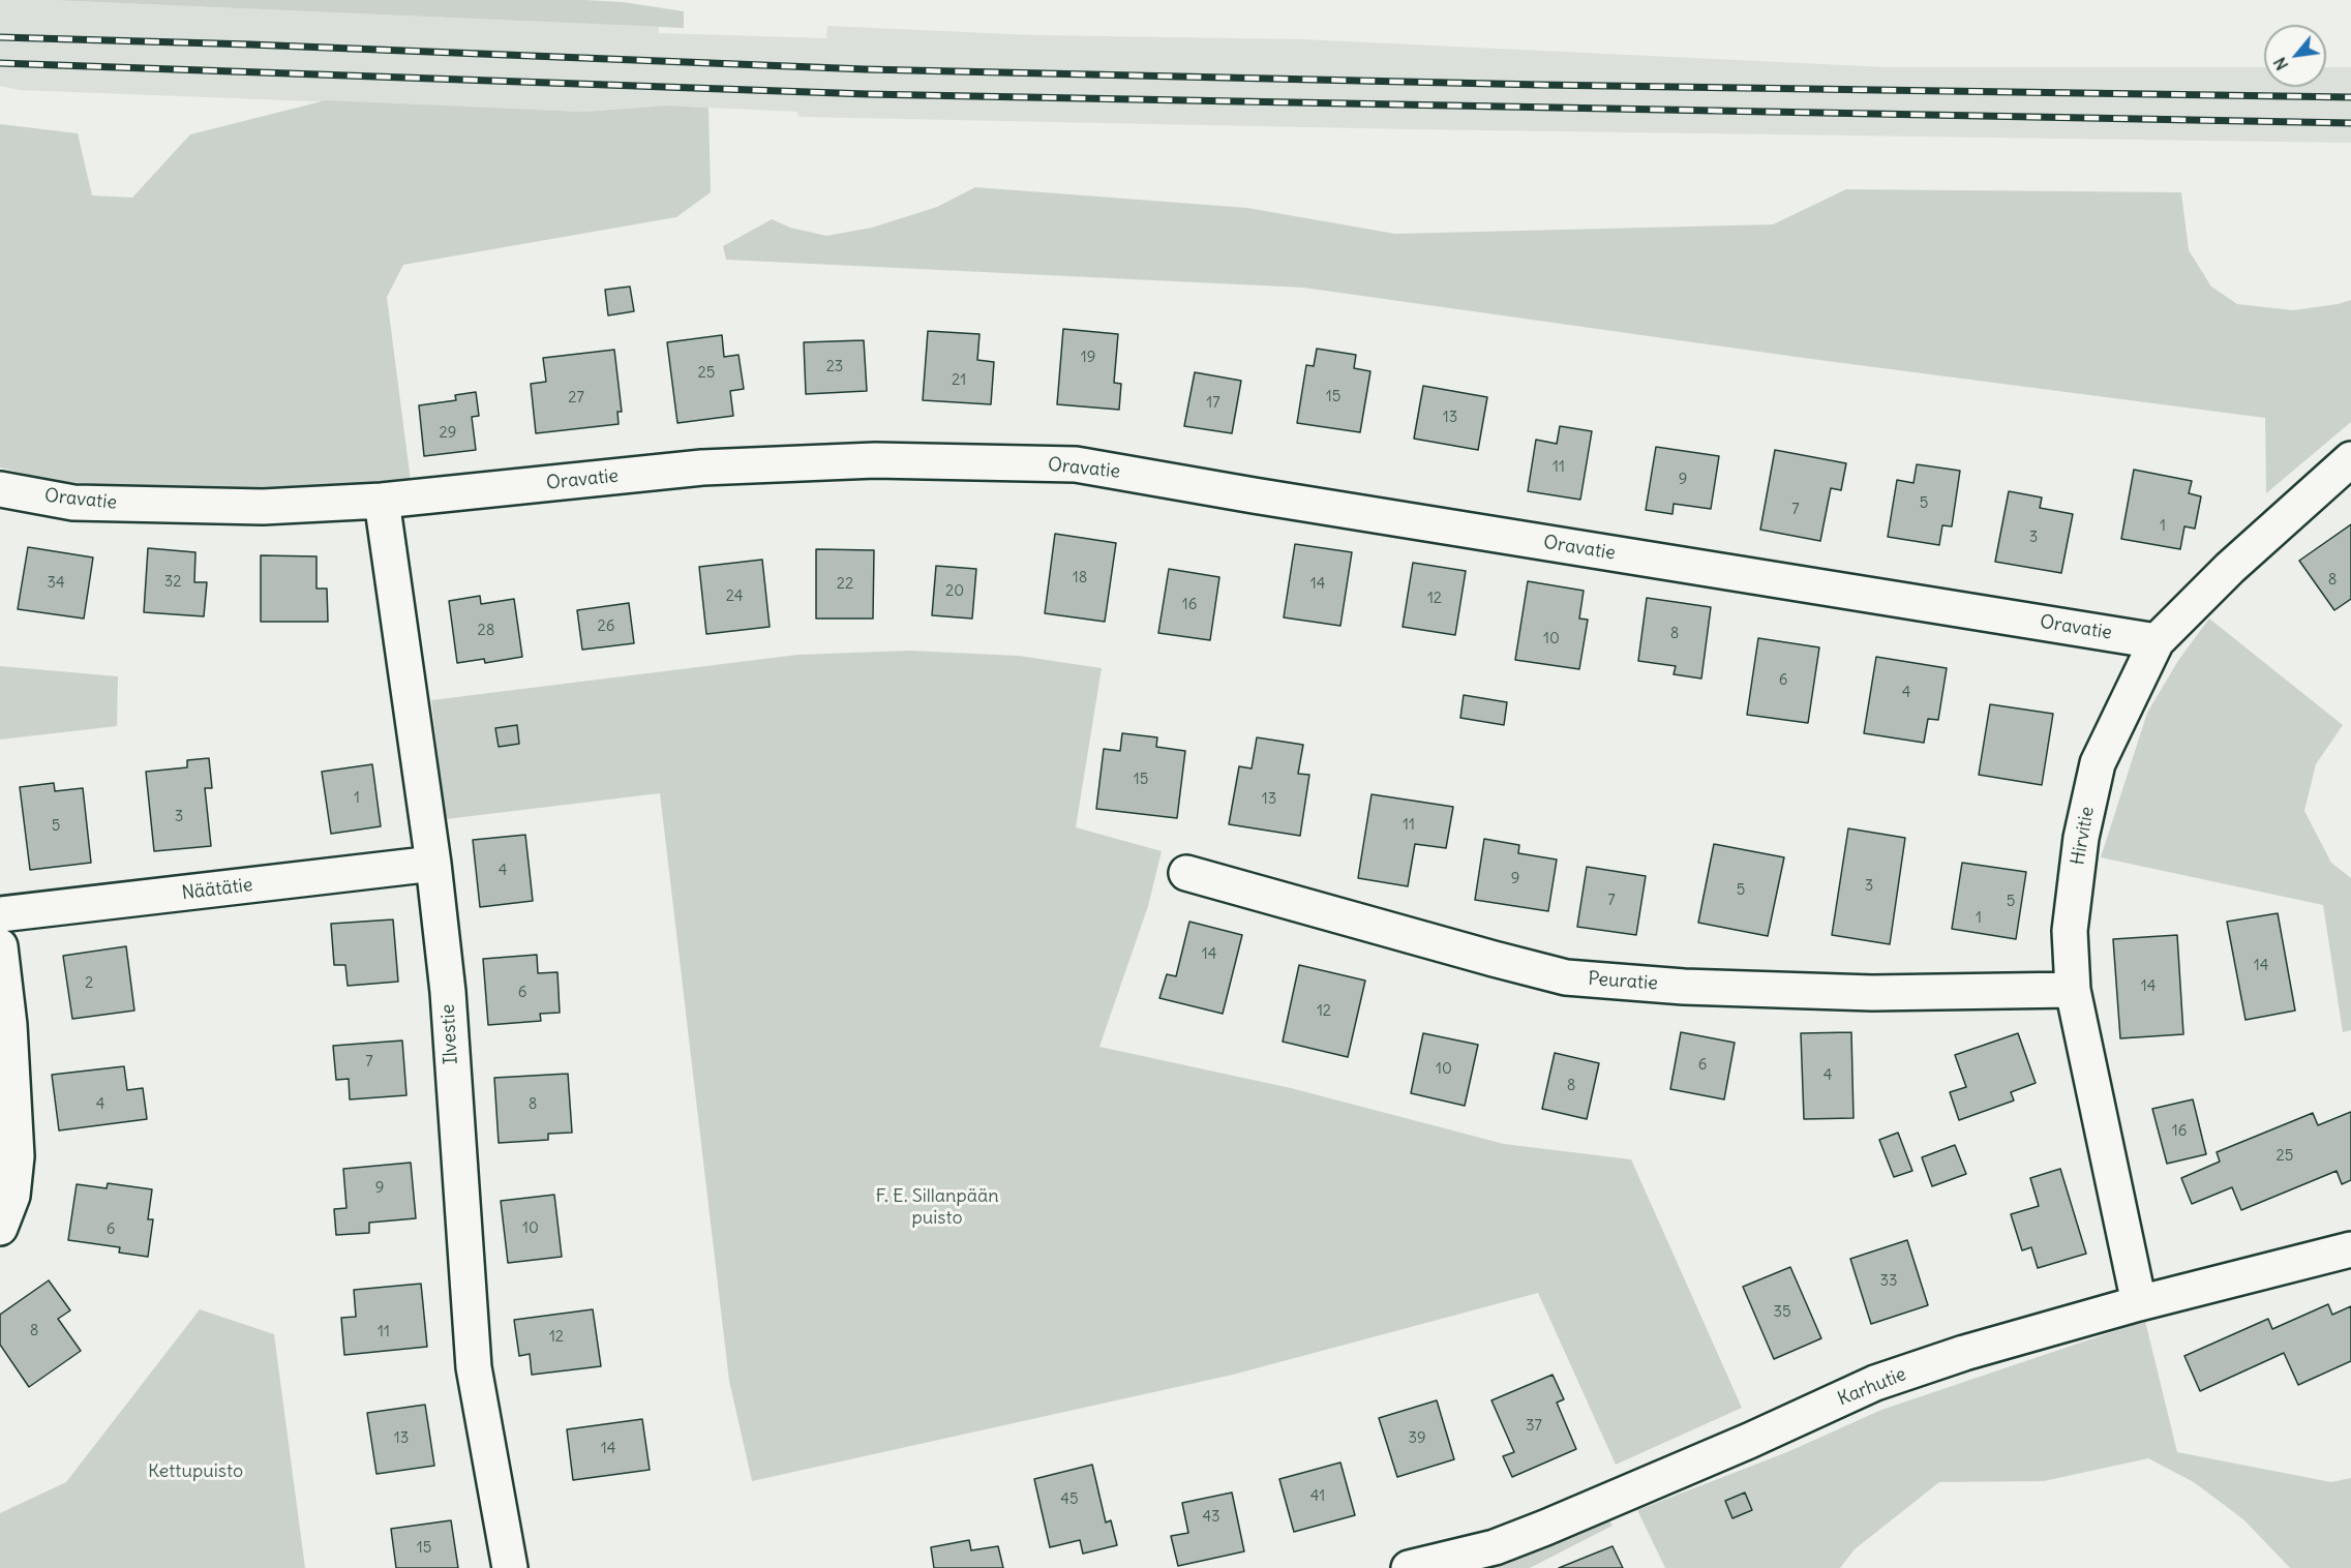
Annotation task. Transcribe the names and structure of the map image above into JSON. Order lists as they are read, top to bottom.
{
  "streets": {
    "street": [
      "Oravatie",
      "Hirvitie",
      "Näätätie",
      "Peuratie",
      "Ilvestie",
      "Karhutie"
    ]
  },
  "crossings": [
    ["Oravatie", "Hirvitie"],
    ["Oravatie", "Ilvestie"],
    ["Hirvitie", "Peuratie"],
    ["Hirvitie", "Karhutie"],
    ["Näätätie", "Ilvestie"]
  ],
  "parks": ["F. E. Sillanpään puisto", "Kettupuisto"],
  "house_numbers": [
    "19",
    "23",
    "25",
    "21",
    "15",
    "27",
    "17",
    "13",
    "29",
    "11",
    "9",
    "5",
    "7",
    "1",
    "3",
    "18",
    "8",
    "32",
    "34",
    "22",
    "14",
    "20",
    "24",
    "12",
    "16",
    "26",
    "28",
    "8",
    "10",
    "6",
    "4",
    "15",
    "1",
    "13",
    "3",
    "11",
    "5",
    "4",
    "9",
    "3",
    "5",
    "7",
    "5",
    "1",
    "14",
    "14",
    "2",
    "14",
    "6",
    "12",
    "7",
    "6",
    "10",
    "4",
    "8",
    "4",
    "8",
    "16",
    "25",
    "9",
    "10",
    "6",
    "33",
    "35",
    "8",
    "11",
    "12",
    "37",
    "13",
    "39",
    "14",
    "41",
    "45",
    "43",
    "15"
  ],
  "north": "bottom left"
}
